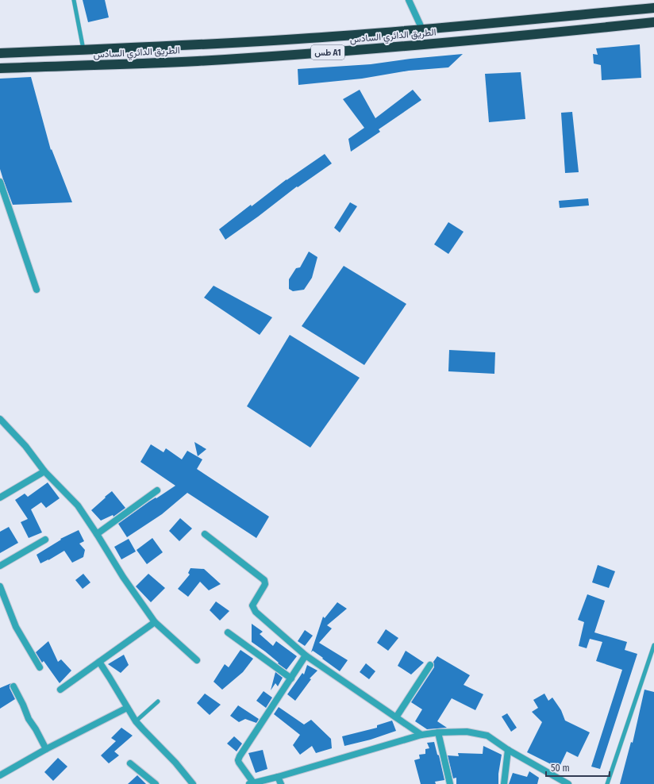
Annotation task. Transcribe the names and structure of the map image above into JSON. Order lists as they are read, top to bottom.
{
  "streets": {
    "highway": ["الطريق الدائري السادس", "طس A1"]
  },
  "scale_bar": "50 m"
}
